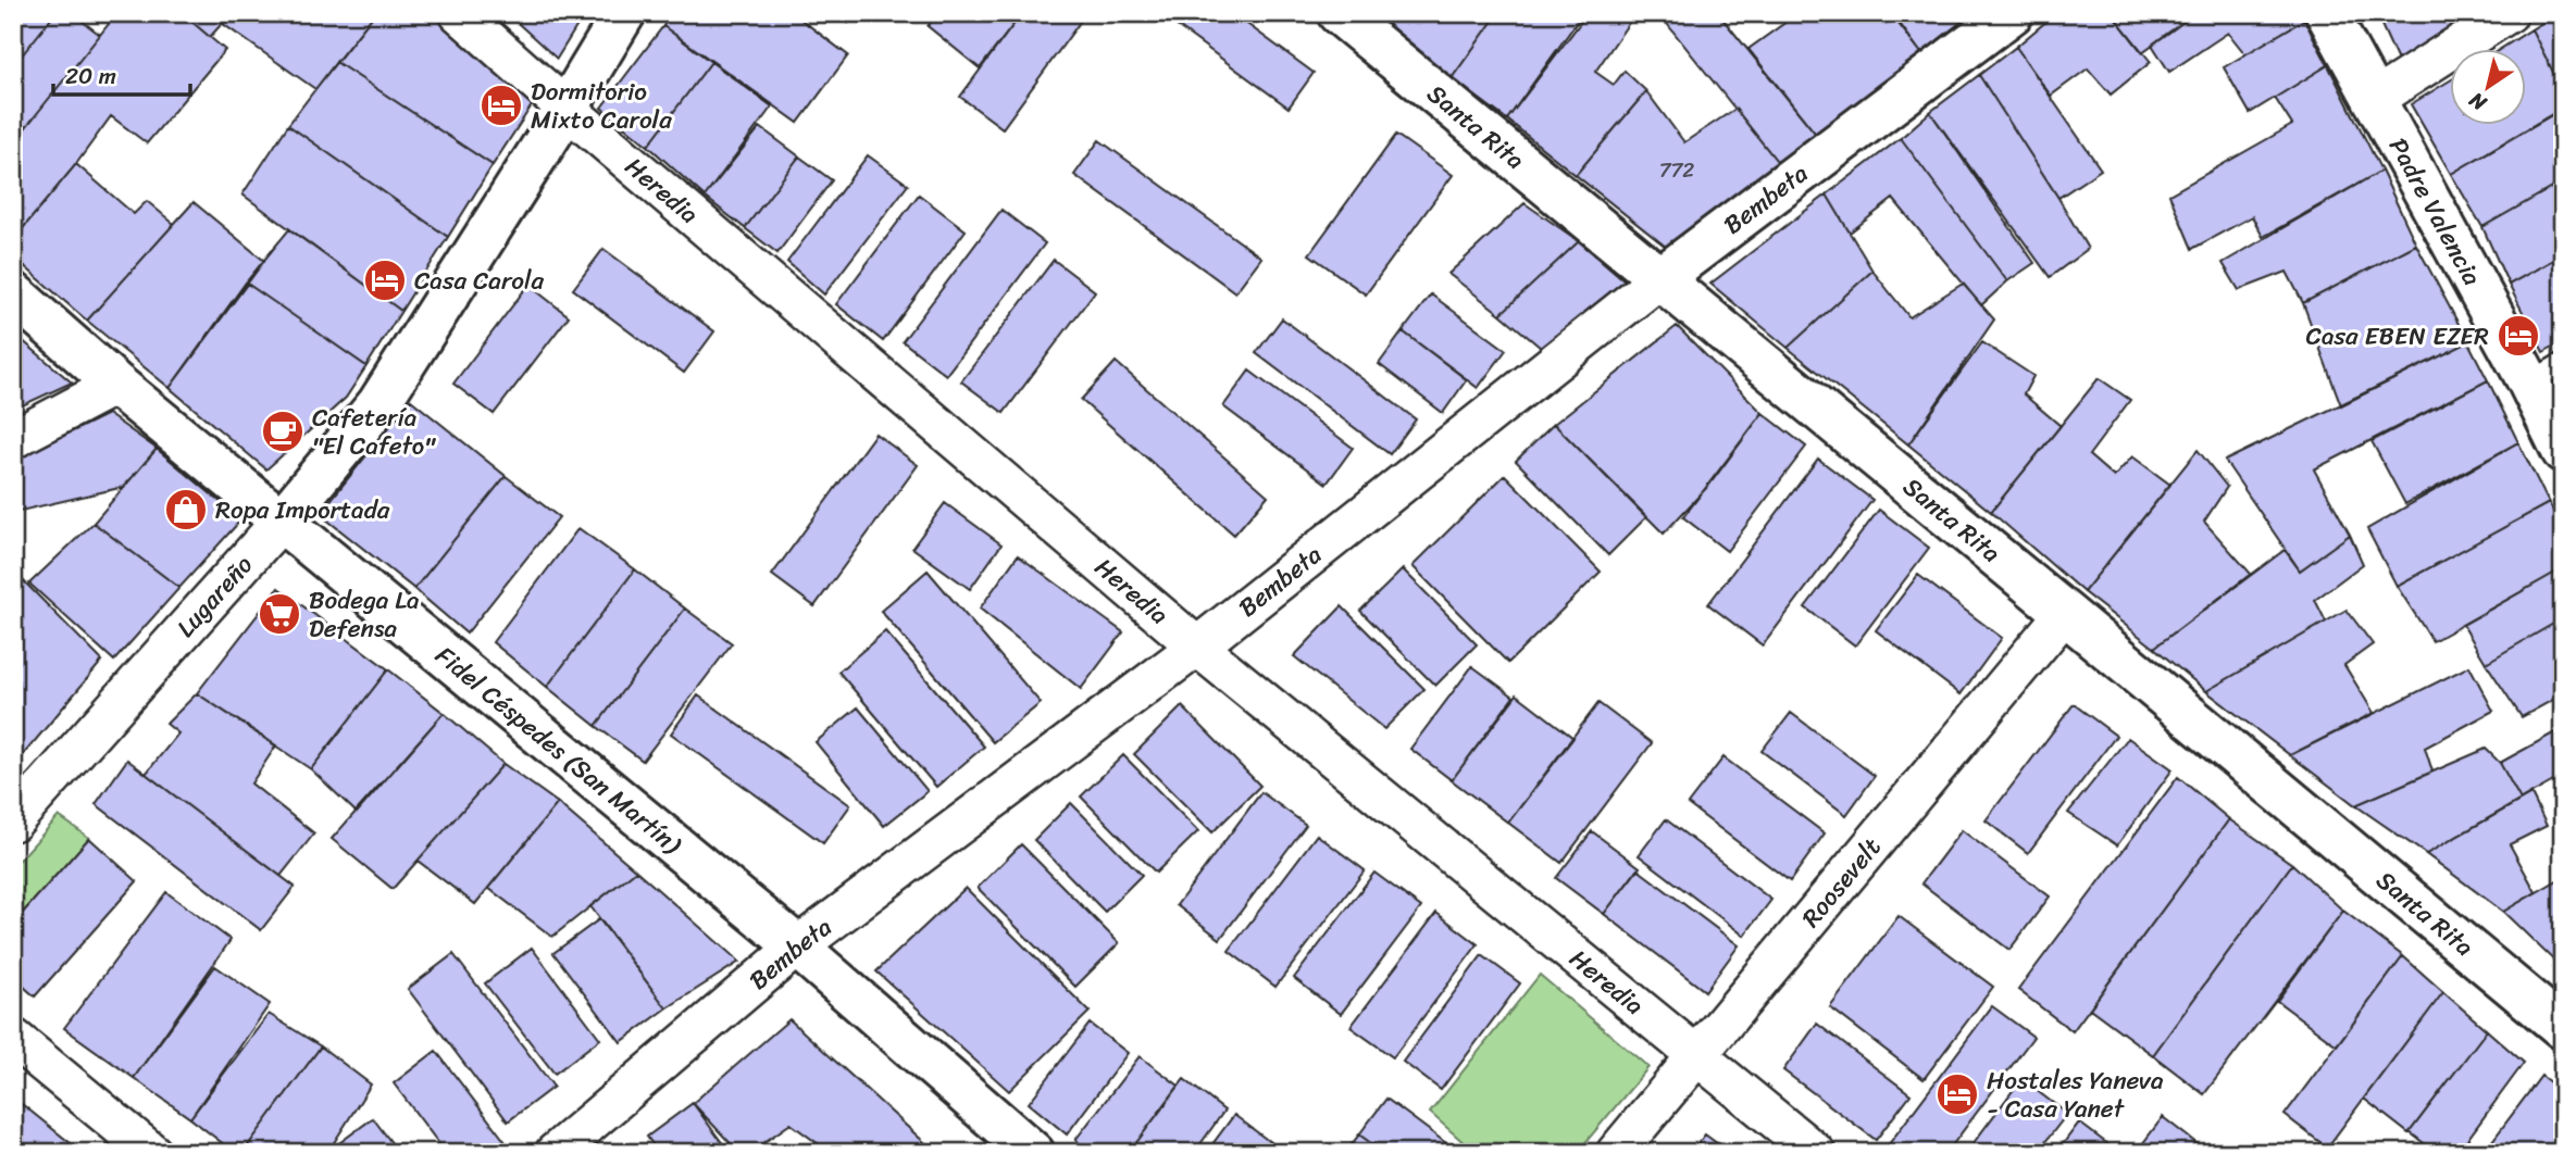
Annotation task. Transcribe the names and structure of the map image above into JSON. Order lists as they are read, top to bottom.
{
  "streets": {
    "street": [
      "Santa Rita",
      "Heredia",
      "Bembeta",
      "Padre Valencia",
      "Lugareño",
      "Fidel Céspedes (San Martín)",
      "Roosevelt"
    ]
  },
  "crossings": [
    ["Santa Rita", "Bembeta"],
    ["Santa Rita", "Roosevelt"],
    ["Heredia", "Bembeta"],
    ["Heredia", "Lugareño"],
    ["Heredia", "Roosevelt"],
    ["Bembeta", "Fidel Céspedes (San Martín)"],
    ["Lugareño", "Fidel Céspedes (San Martín)"]
  ],
  "places": {
    "hotel": [
      "Dormitorio Mixto Carola",
      "Casa Carola",
      "Casa EBEN EZER",
      "Hostales Yaneva - Casa Yanet"
    ],
    "cafe": ["Cafetería \"El Cafeto\""],
    "shop": ["Ropa Importada"],
    "supermarket": ["Bodega La Defensa"]
  },
  "house_numbers": ["772"],
  "scale_bar": "20 m",
  "north": "bottom left"
}
